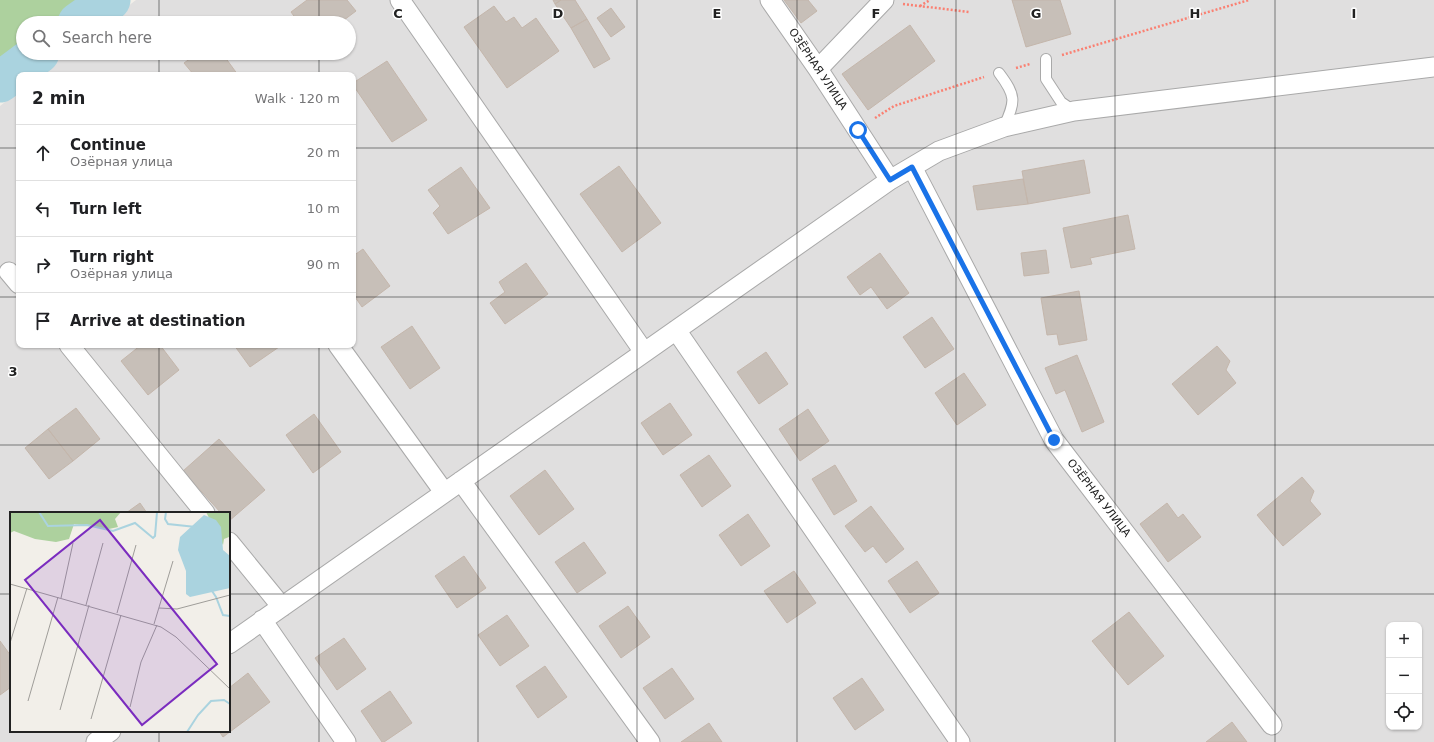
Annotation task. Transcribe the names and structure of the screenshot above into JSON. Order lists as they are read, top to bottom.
{
  "streets": {
    "street": ["ОЗЁРНАЯ УЛИЦА"]
  },
  "page": {
    "search": "Search here",
    "heading": ["2 min", "Walk · 120 m"],
    "list": [
      ["Continue", "Озёрная улица", "20 m"],
      ["Turn left", "10 m"],
      ["Turn right", "Озёрная улица", "90 m"],
      "Arrive at destination"
    ],
    "map_buttons": ["+", "−"]
  },
  "grid": {
    "columns": [
      "C",
      "D",
      "E",
      "F",
      "G",
      "H",
      "I"
    ],
    "rows": ["3"]
  }
}
